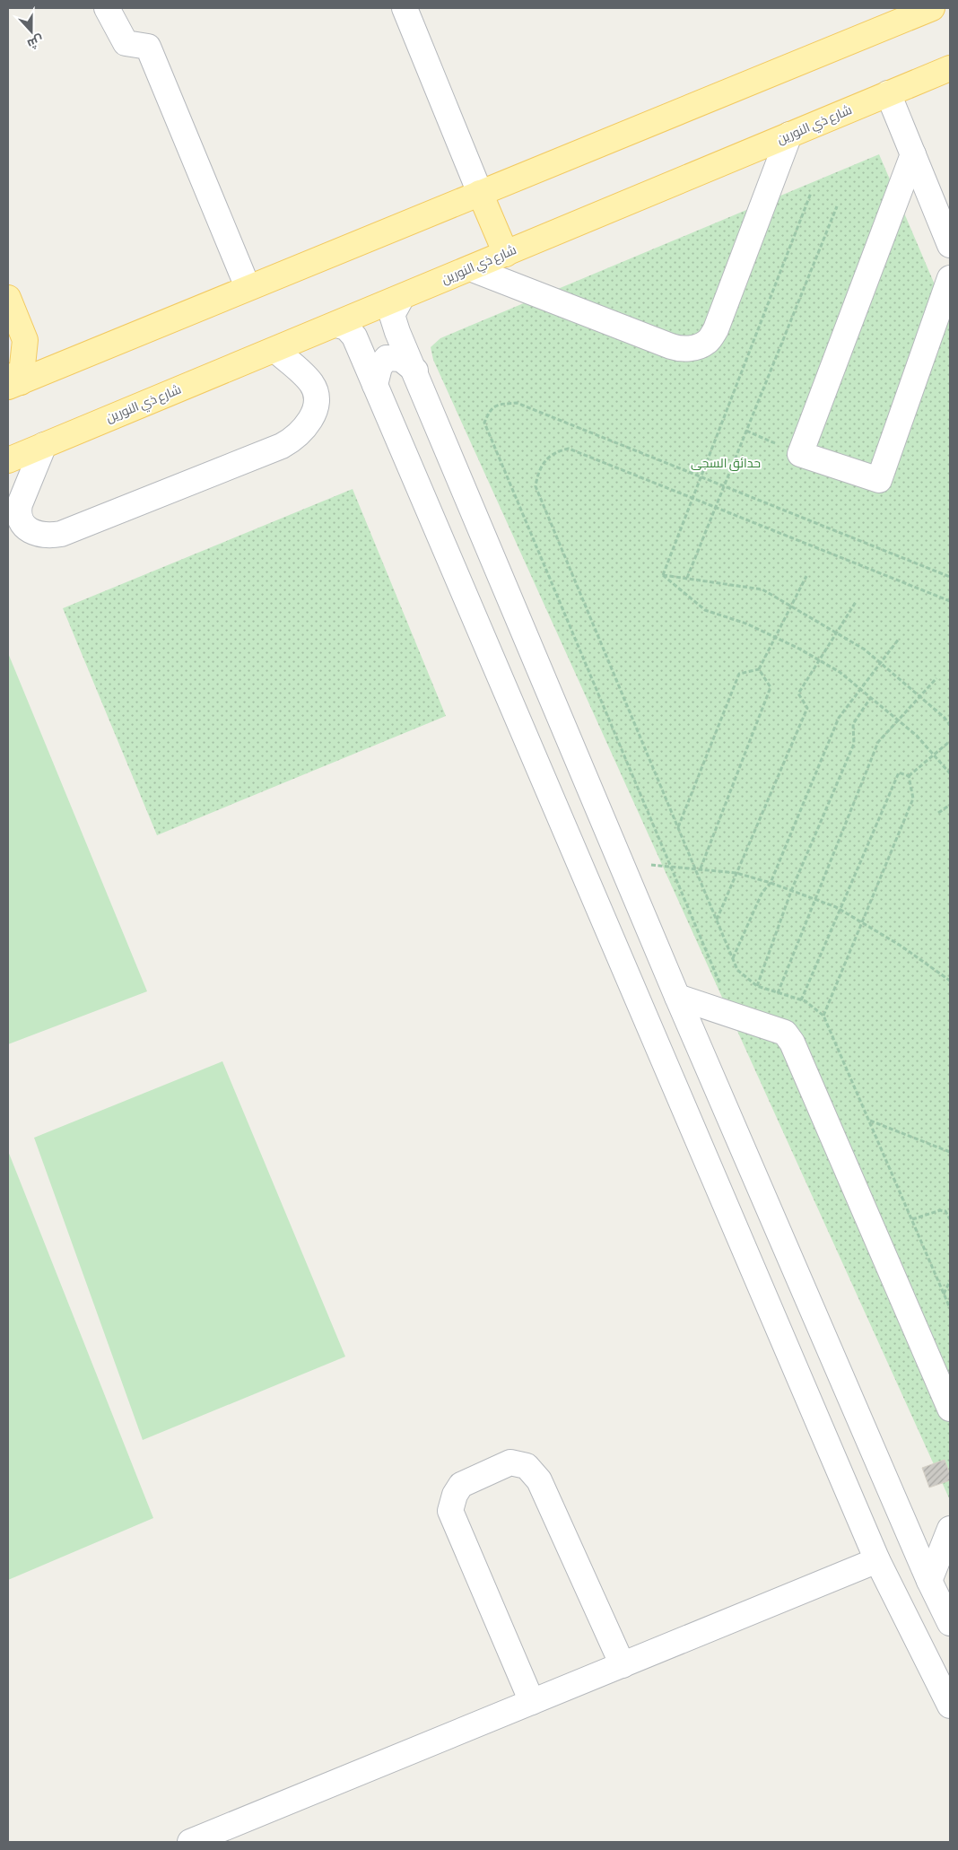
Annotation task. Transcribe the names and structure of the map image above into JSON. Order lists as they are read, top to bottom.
{
  "streets": {
    "main road": ["شارع ذي النورين"]
  },
  "parks": ["حدائق السجى"],
  "north": "bottom"
}
